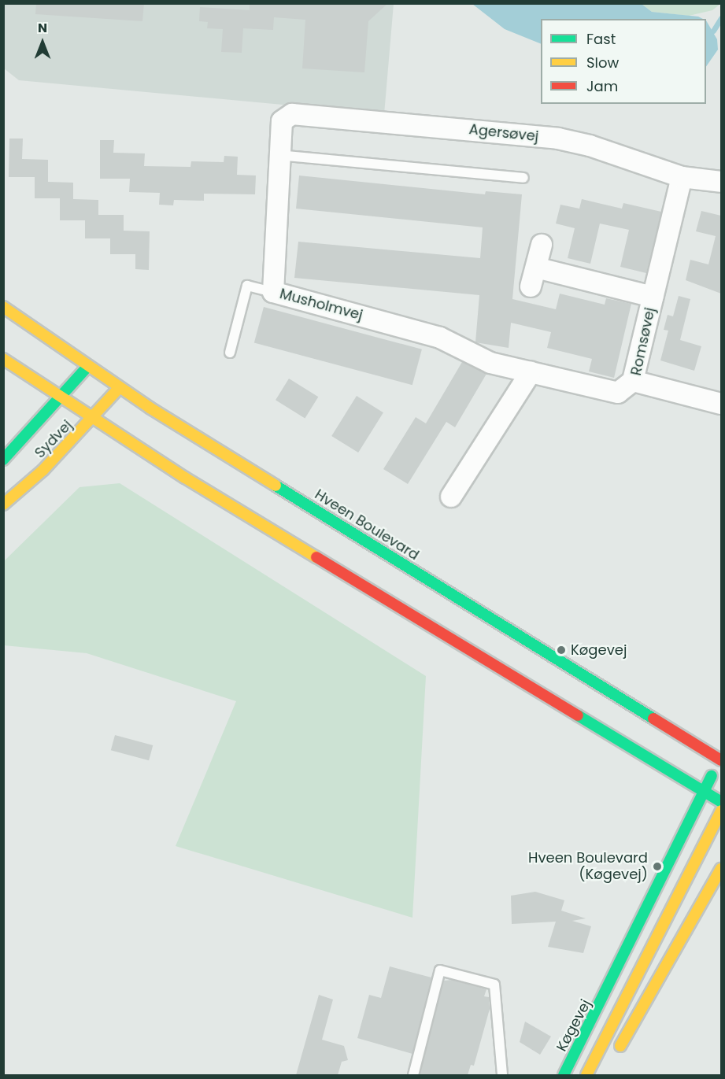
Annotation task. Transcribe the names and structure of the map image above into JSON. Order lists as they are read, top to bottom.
{
  "streets": {
    "main road": ["Sydvej", "Hveen Boulevard", "Køgevej"],
    "street": ["Agersøvej", "Musholmvej", "Romsøvej"]
  },
  "crossings": [
    ["Agersøvej", "Musholmvej"],
    ["Agersøvej", "Romsøvej"],
    ["Musholmvej", "Romsøvej"],
    ["Sydvej", "Hveen Boulevard"],
    ["Hveen Boulevard", "Køgevej"]
  ],
  "places": ["Køgevej", "Hveen Boulevard (Køgevej)"],
  "legend": ["Fast", "Slow", "Jam"],
  "north": "top"
}
